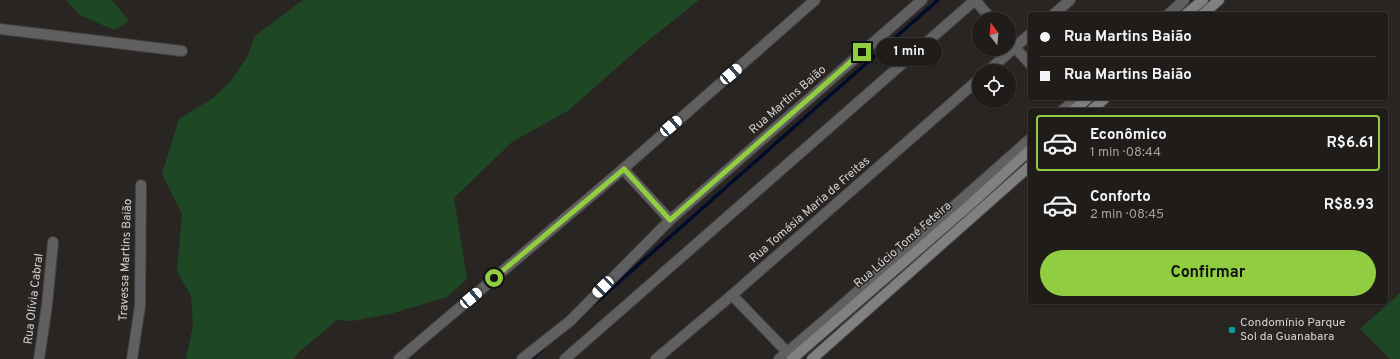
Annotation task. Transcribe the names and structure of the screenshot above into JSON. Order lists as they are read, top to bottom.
{
  "streets": {
    "main road": ["Rua Lúcio Tomé Feteira"],
    "street": [
      "Rua Martins Baião",
      "Rua Tomásia Maria de Freitas",
      "Travessa Martins Baião",
      "Rua Olívia Cabral"
    ]
  },
  "places": ["Condomínio Parque Sol da Guanabara"],
  "north": "top",
  "page": {
    "banner": ["Rua Martins Baião", "Rua Martins Baião"],
    "bubble": "1 min",
    "list": [
      {
        "name": "Econômico",
        "note": "1 min · 08:44",
        "value": "R$6.61"
      },
      {
        "name": "Conforto",
        "note": "2 min · 08:45",
        "value": "R$8.93"
      }
    ],
    "buttons": "Confirmar"
  }
}
